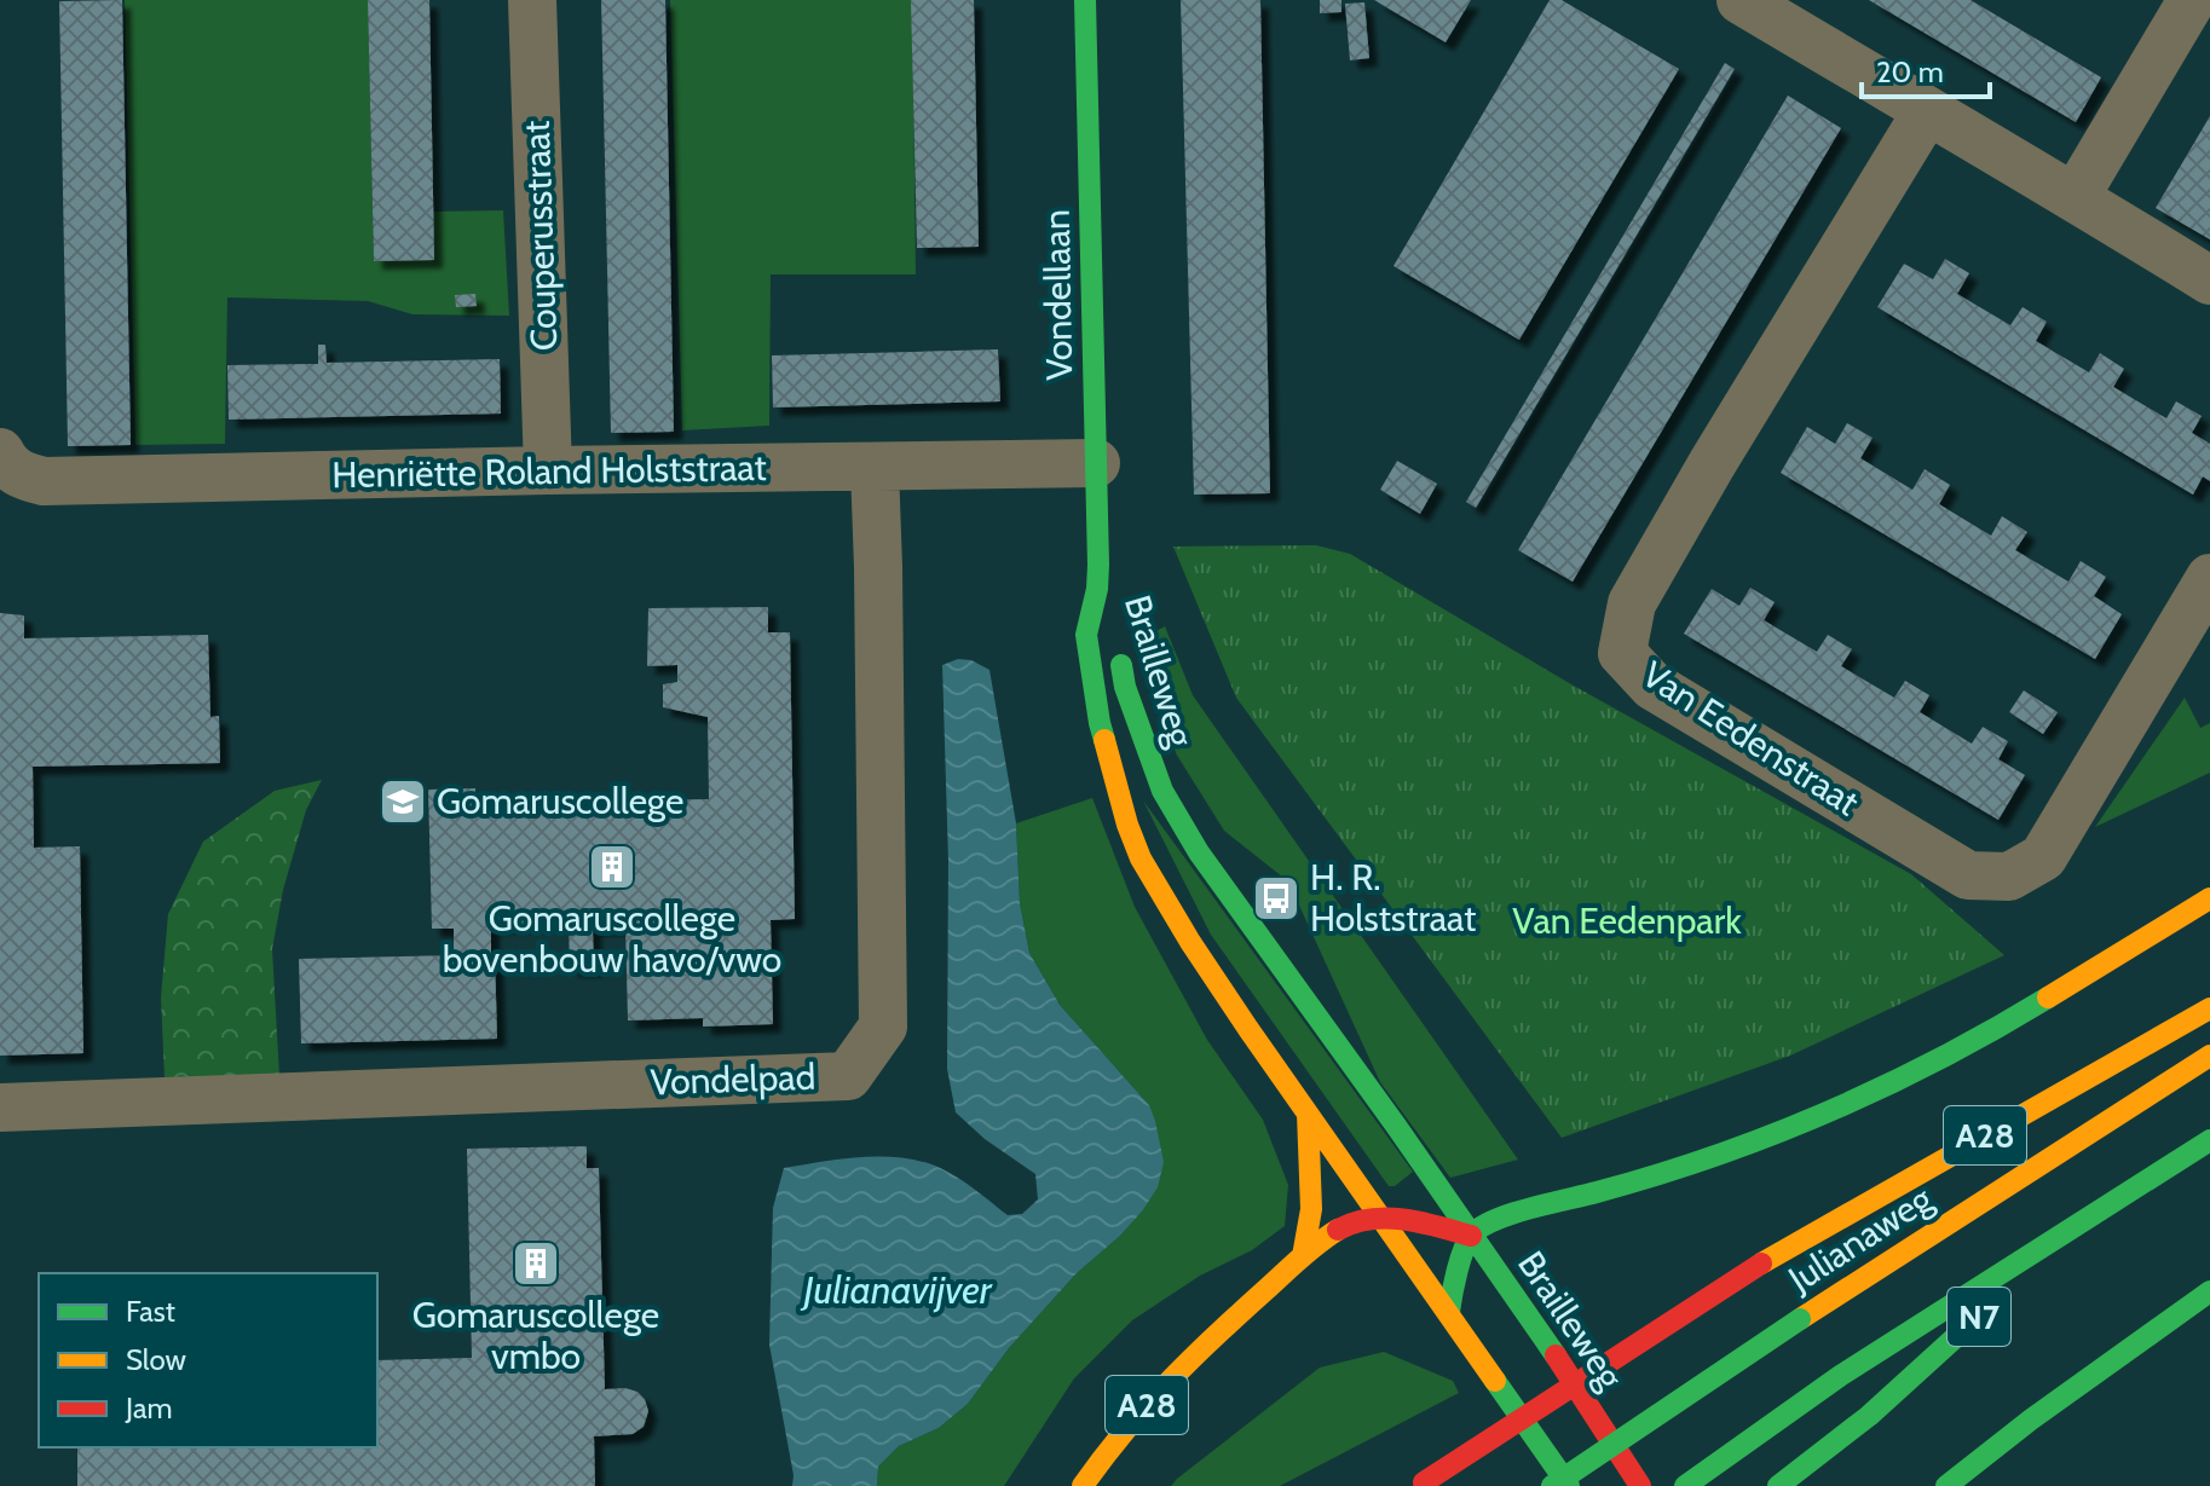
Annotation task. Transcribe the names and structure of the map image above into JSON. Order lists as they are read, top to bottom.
{
  "streets": {
    "main road": [
      "Vondellaan",
      "Brailleweg",
      "A28",
      "Julianaweg",
      "N7"
    ],
    "street": [
      "Couperusstraat",
      "Henriëtte Roland Holststraat",
      "Van Eedenstraat",
      "Vondelpad"
    ]
  },
  "crossings": [
    ["Couperusstraat", "Henriëtte Roland Holststraat"],
    ["Vondellaan", "Henriëtte Roland Holststraat"],
    ["Vondellaan", "Brailleweg"],
    ["Henriëtte Roland Holststraat", "Vondelpad"],
    ["Brailleweg", "A28"]
  ],
  "water": ["Julianavijver"],
  "parks": ["Van Eedenpark"],
  "places": {
    "school or university": ["Gomaruscollege"],
    "building": ["Gomaruscollege bovenbouw havo/vwo", "Gomaruscollege vmbo"],
    "bus stop": ["H. R. Holststraat"]
  },
  "legend": ["Fast", "Slow", "Jam"],
  "scale_bar": "20 m"
}
